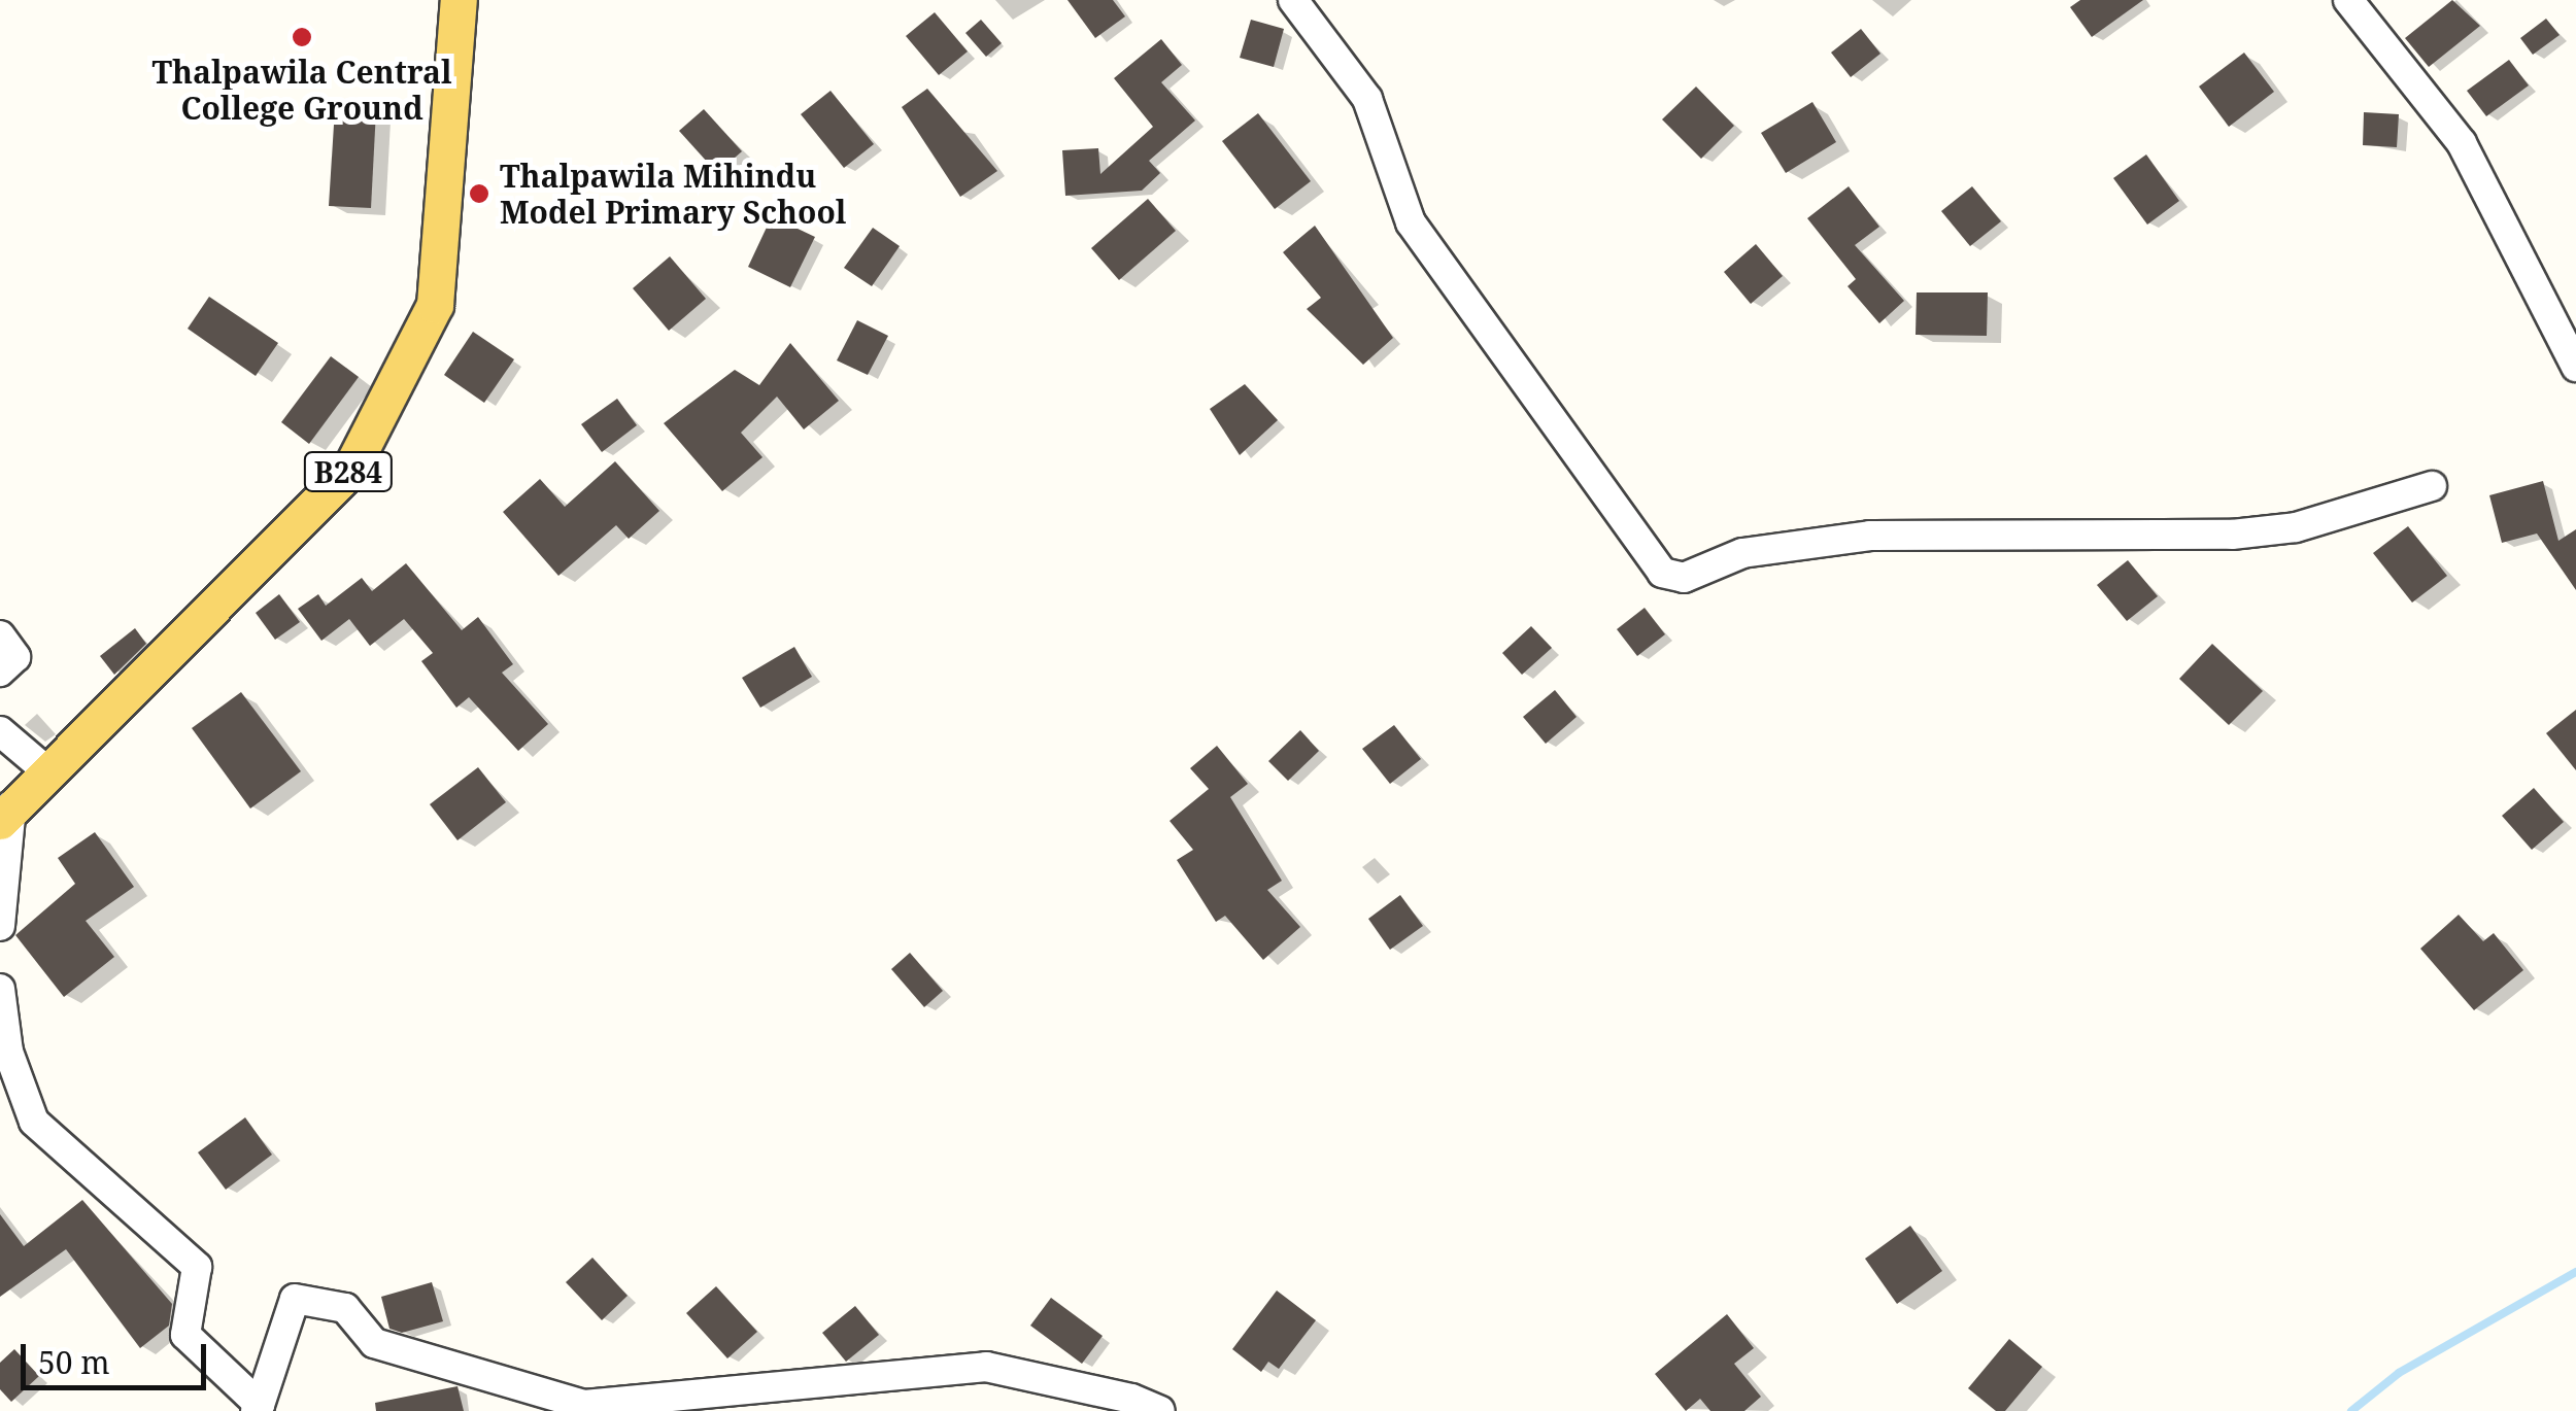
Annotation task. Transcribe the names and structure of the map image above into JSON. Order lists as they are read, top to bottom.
{
  "streets": {
    "main road": ["B284"]
  },
  "places": ["Thalpawila Central College Ground", "Thalpawila Mihindu Model Primary School"],
  "scale_bar": "50 m"
}
